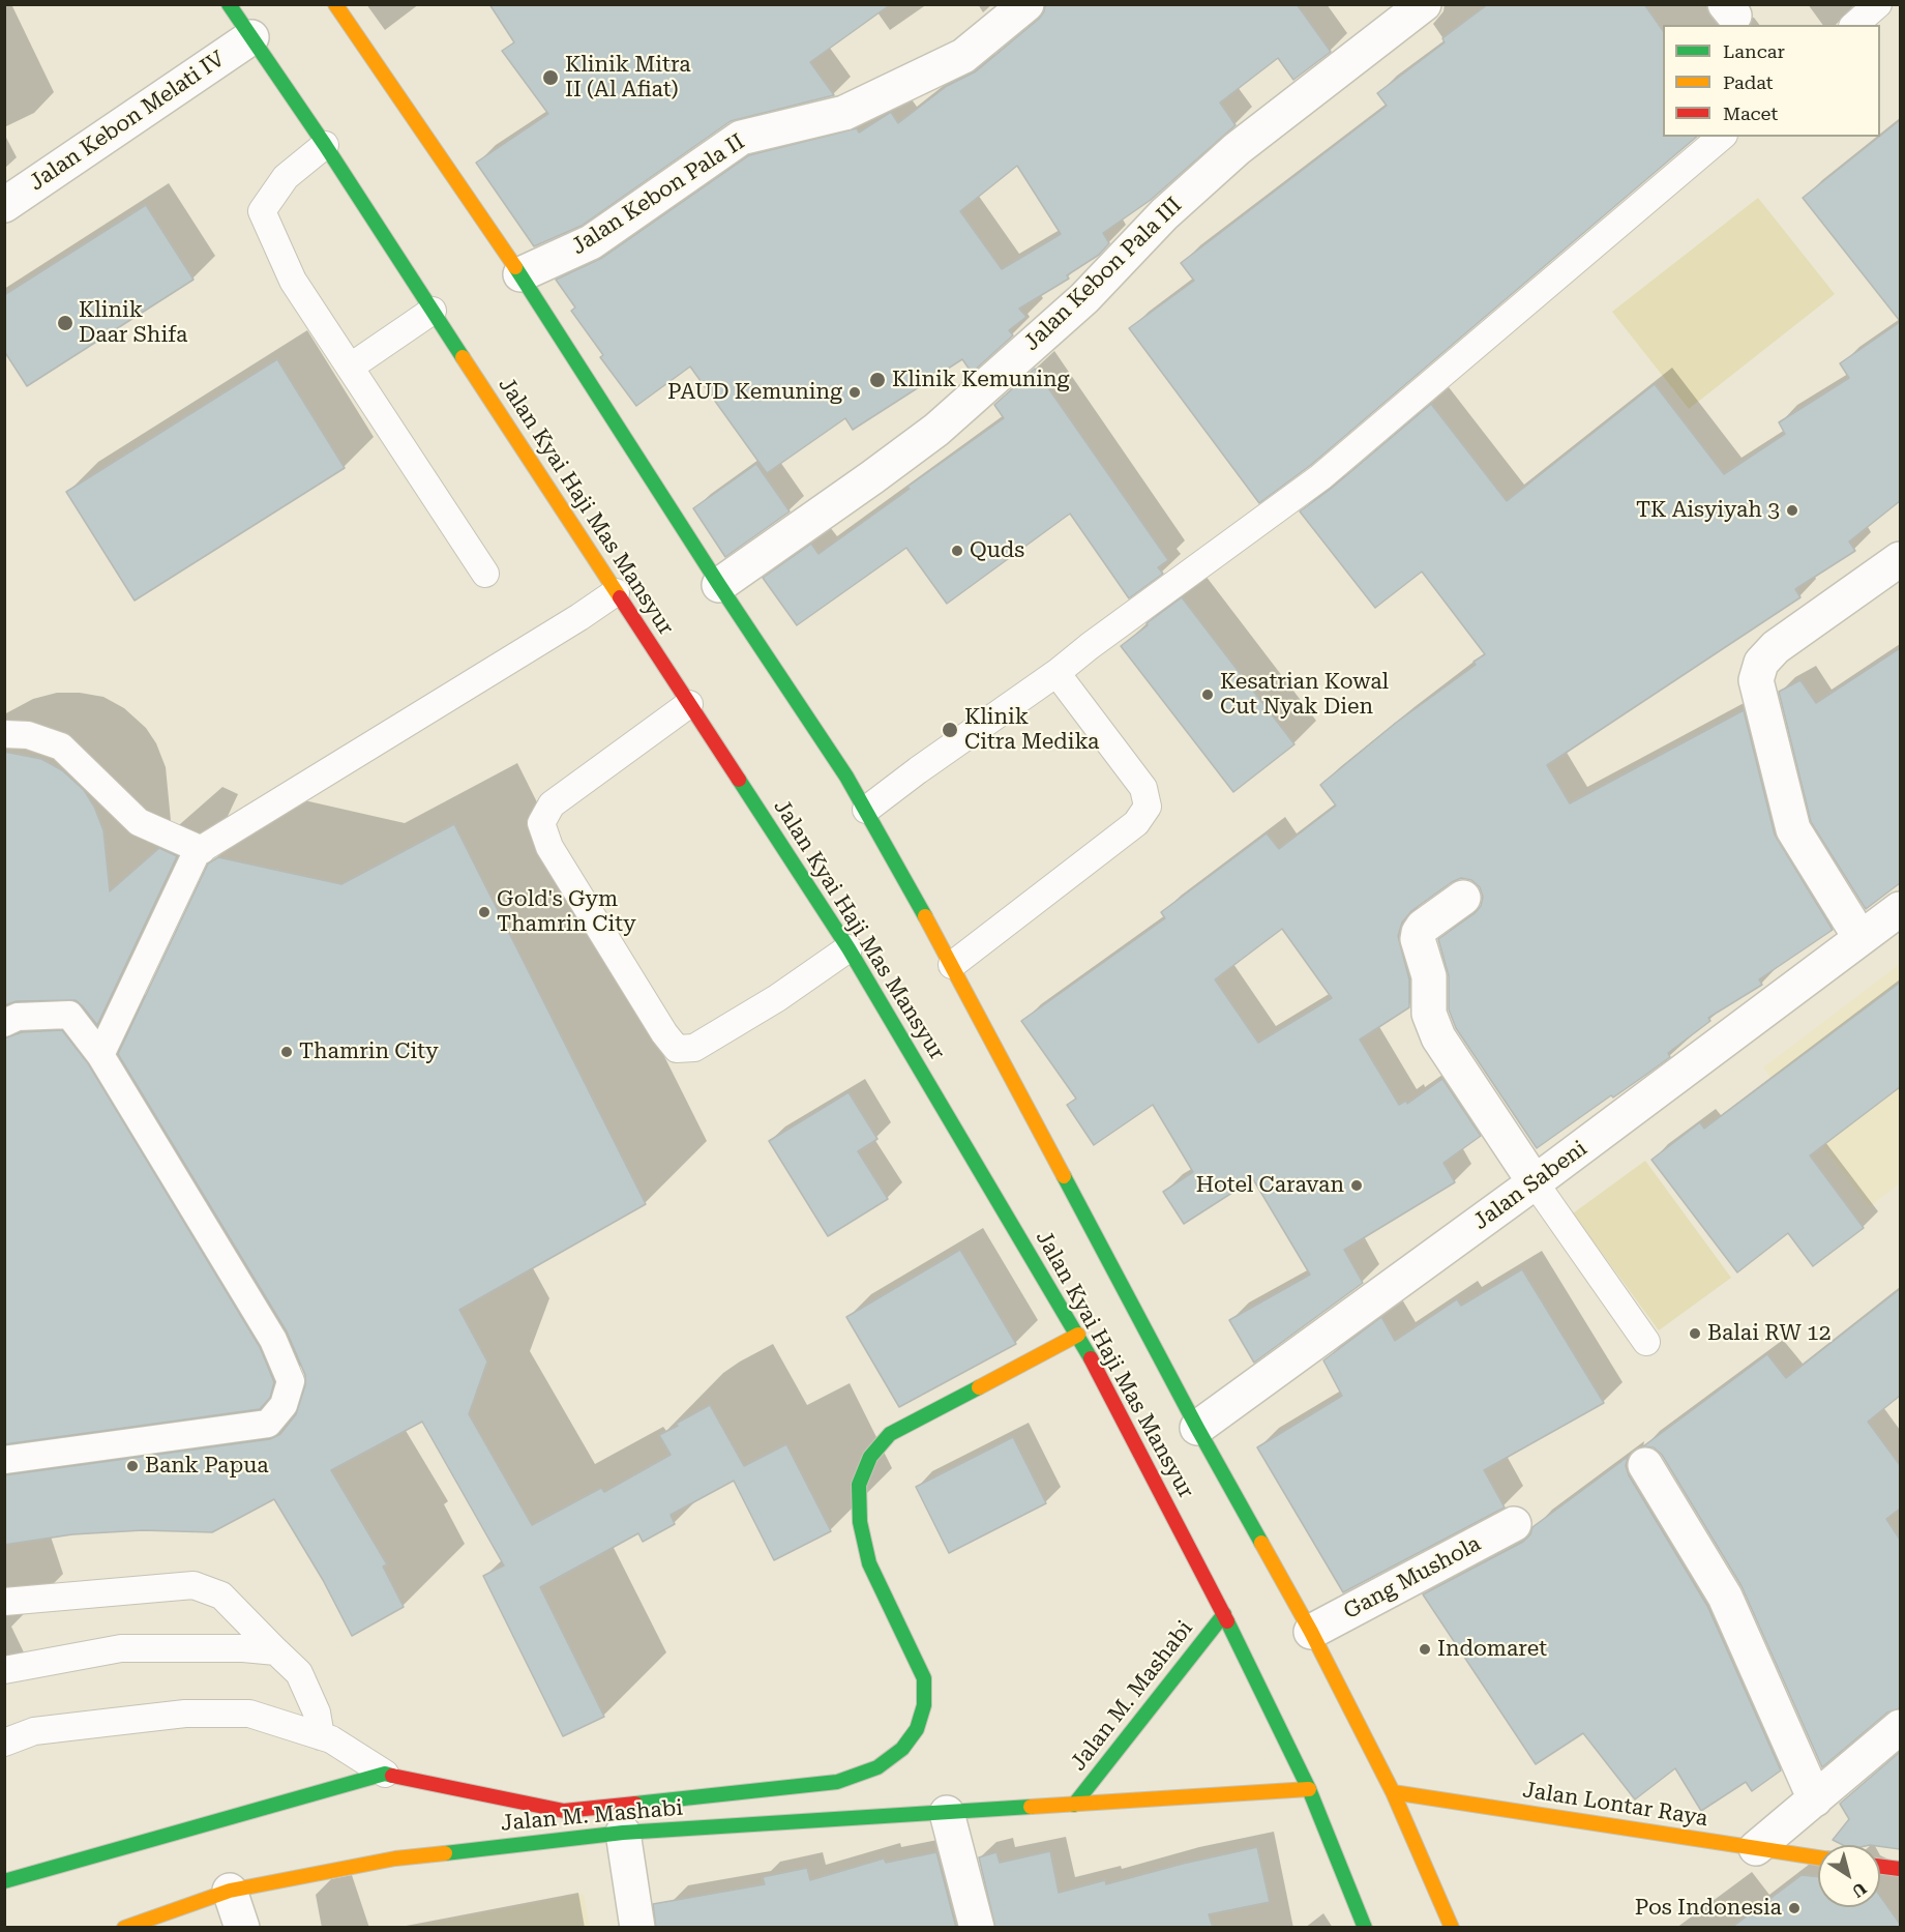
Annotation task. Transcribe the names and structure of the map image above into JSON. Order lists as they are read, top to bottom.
{
  "streets": {
    "main road": ["Jalan Kyai Haji Mas Mansyur", "Jalan M. Mashabi", "Jalan Lontar Raya"],
    "street": [
      "Jalan Kebon Melati IV",
      "Jalan Kebon Pala II",
      "Jalan Kebon Pala III",
      "Jalan Sabeni",
      "Gang Mushola"
    ]
  },
  "crossings": [
    ["Jalan Kebon Melati IV", "Jalan Kyai Haji Mas Mansyur"],
    ["Jalan Kebon Pala II", "Jalan Kyai Haji Mas Mansyur"],
    ["Jalan Kebon Pala III", "Jalan Kyai Haji Mas Mansyur"],
    ["Jalan Kyai Haji Mas Mansyur", "Jalan Sabeni"],
    ["Jalan Kyai Haji Mas Mansyur", "Gang Mushola"],
    ["Jalan Kyai Haji Mas Mansyur", "Jalan M. Mashabi"],
    ["Jalan Kyai Haji Mas Mansyur", "Jalan Lontar Raya"]
  ],
  "places": [
    "Klinik Mitra II (Al Afiat)",
    "Klinik Daar Shifa",
    "Klinik Kemuning",
    "PAUD Kemuning",
    "TK Aisyiyah 3",
    "Quds",
    "Kesatrian Kowal Cut Nyak Dien",
    "Klinik Citra Medika",
    "Gold's Gym Thamrin City",
    "Thamrin City",
    "Hotel Caravan",
    "Balai RW 12",
    "Bank Papua",
    "Indomaret",
    "Pos Indonesia"
  ],
  "legend": ["Lancar", "Padat", "Macet"],
  "north": "bottom right"
}
